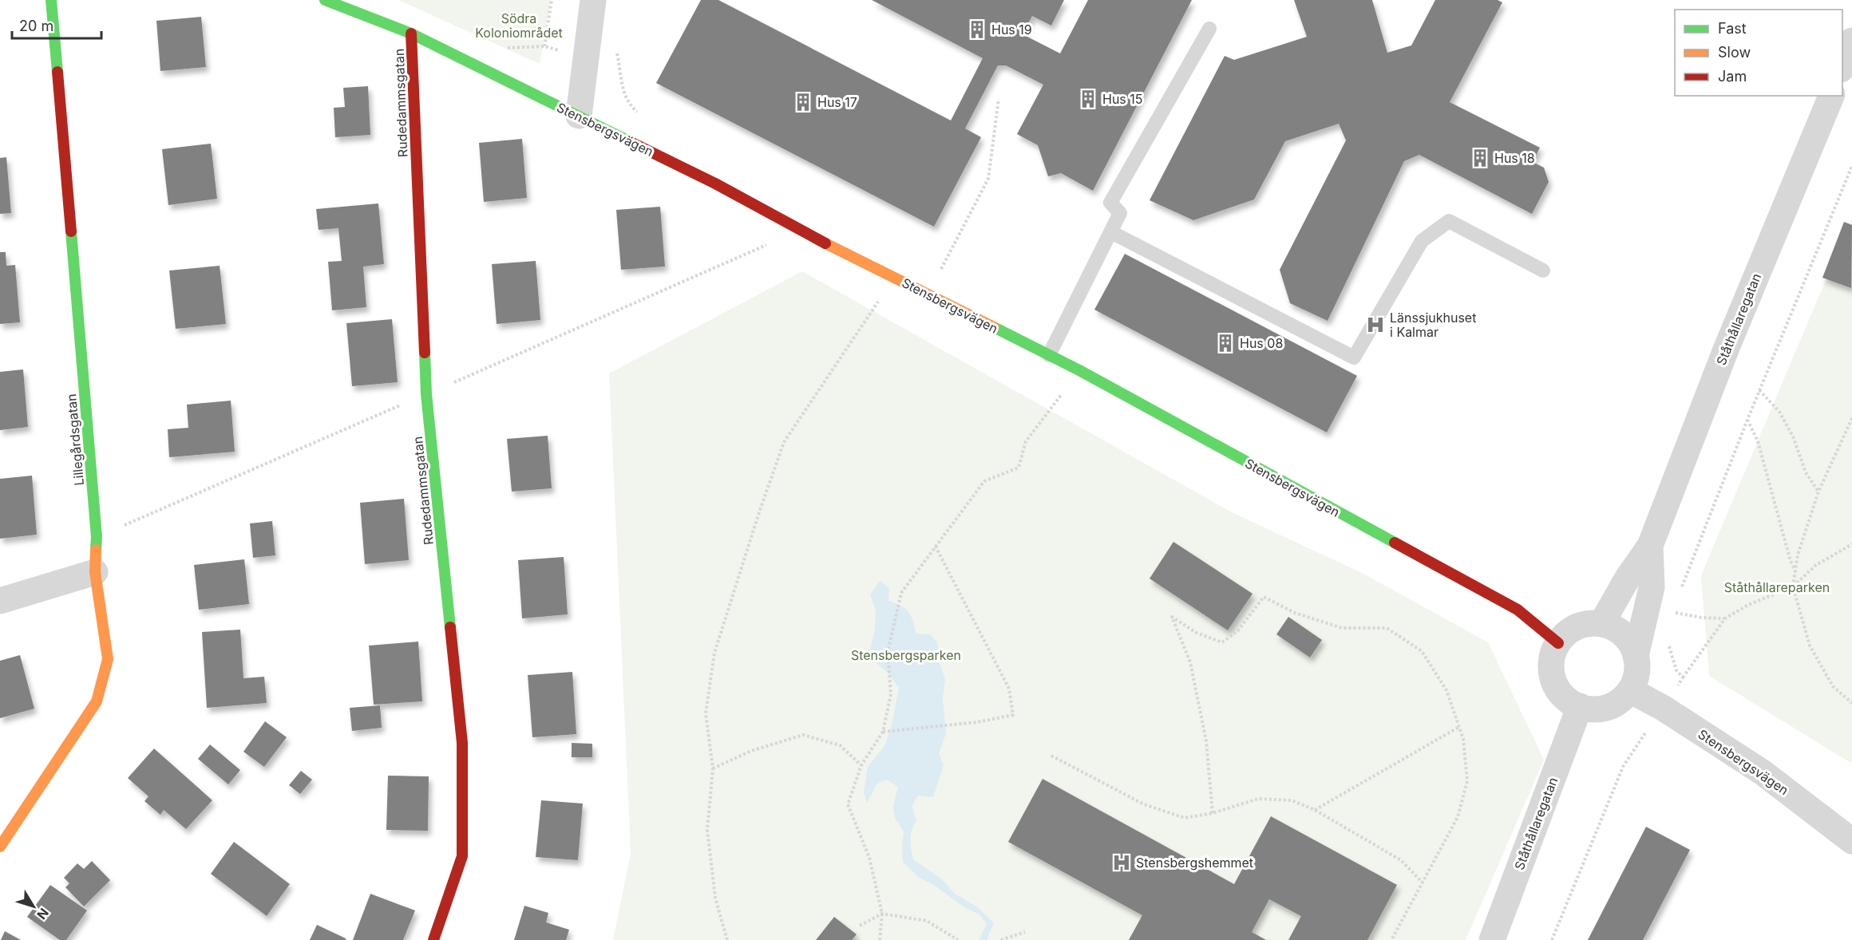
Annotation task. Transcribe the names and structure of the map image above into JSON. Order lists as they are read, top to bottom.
{
  "streets": {
    "street": [
      "Rudedammsgatan",
      "Stensbergsvägen",
      "Ståthållaregatan",
      "Lillegårdsgatan"
    ]
  },
  "crossings": [
    ["Rudedammsgatan", "Stensbergsvägen"],
    ["Stensbergsvägen", "Ståthållaregatan"]
  ],
  "parks": ["Södra Koloniområdet", "Ståthållareparken", "Stensbergsparken"],
  "places": {
    "building": [
      "Hus 19",
      "Hus 15",
      "Hus 17",
      "Hus 18",
      "Hus 08"
    ],
    "hospital": ["Länssjukhuset i Kalmar", "Stensbergshemmet"]
  },
  "legend": ["Fast", "Slow", "Jam"],
  "scale_bar": "20 m",
  "north": "bottom right"
}
